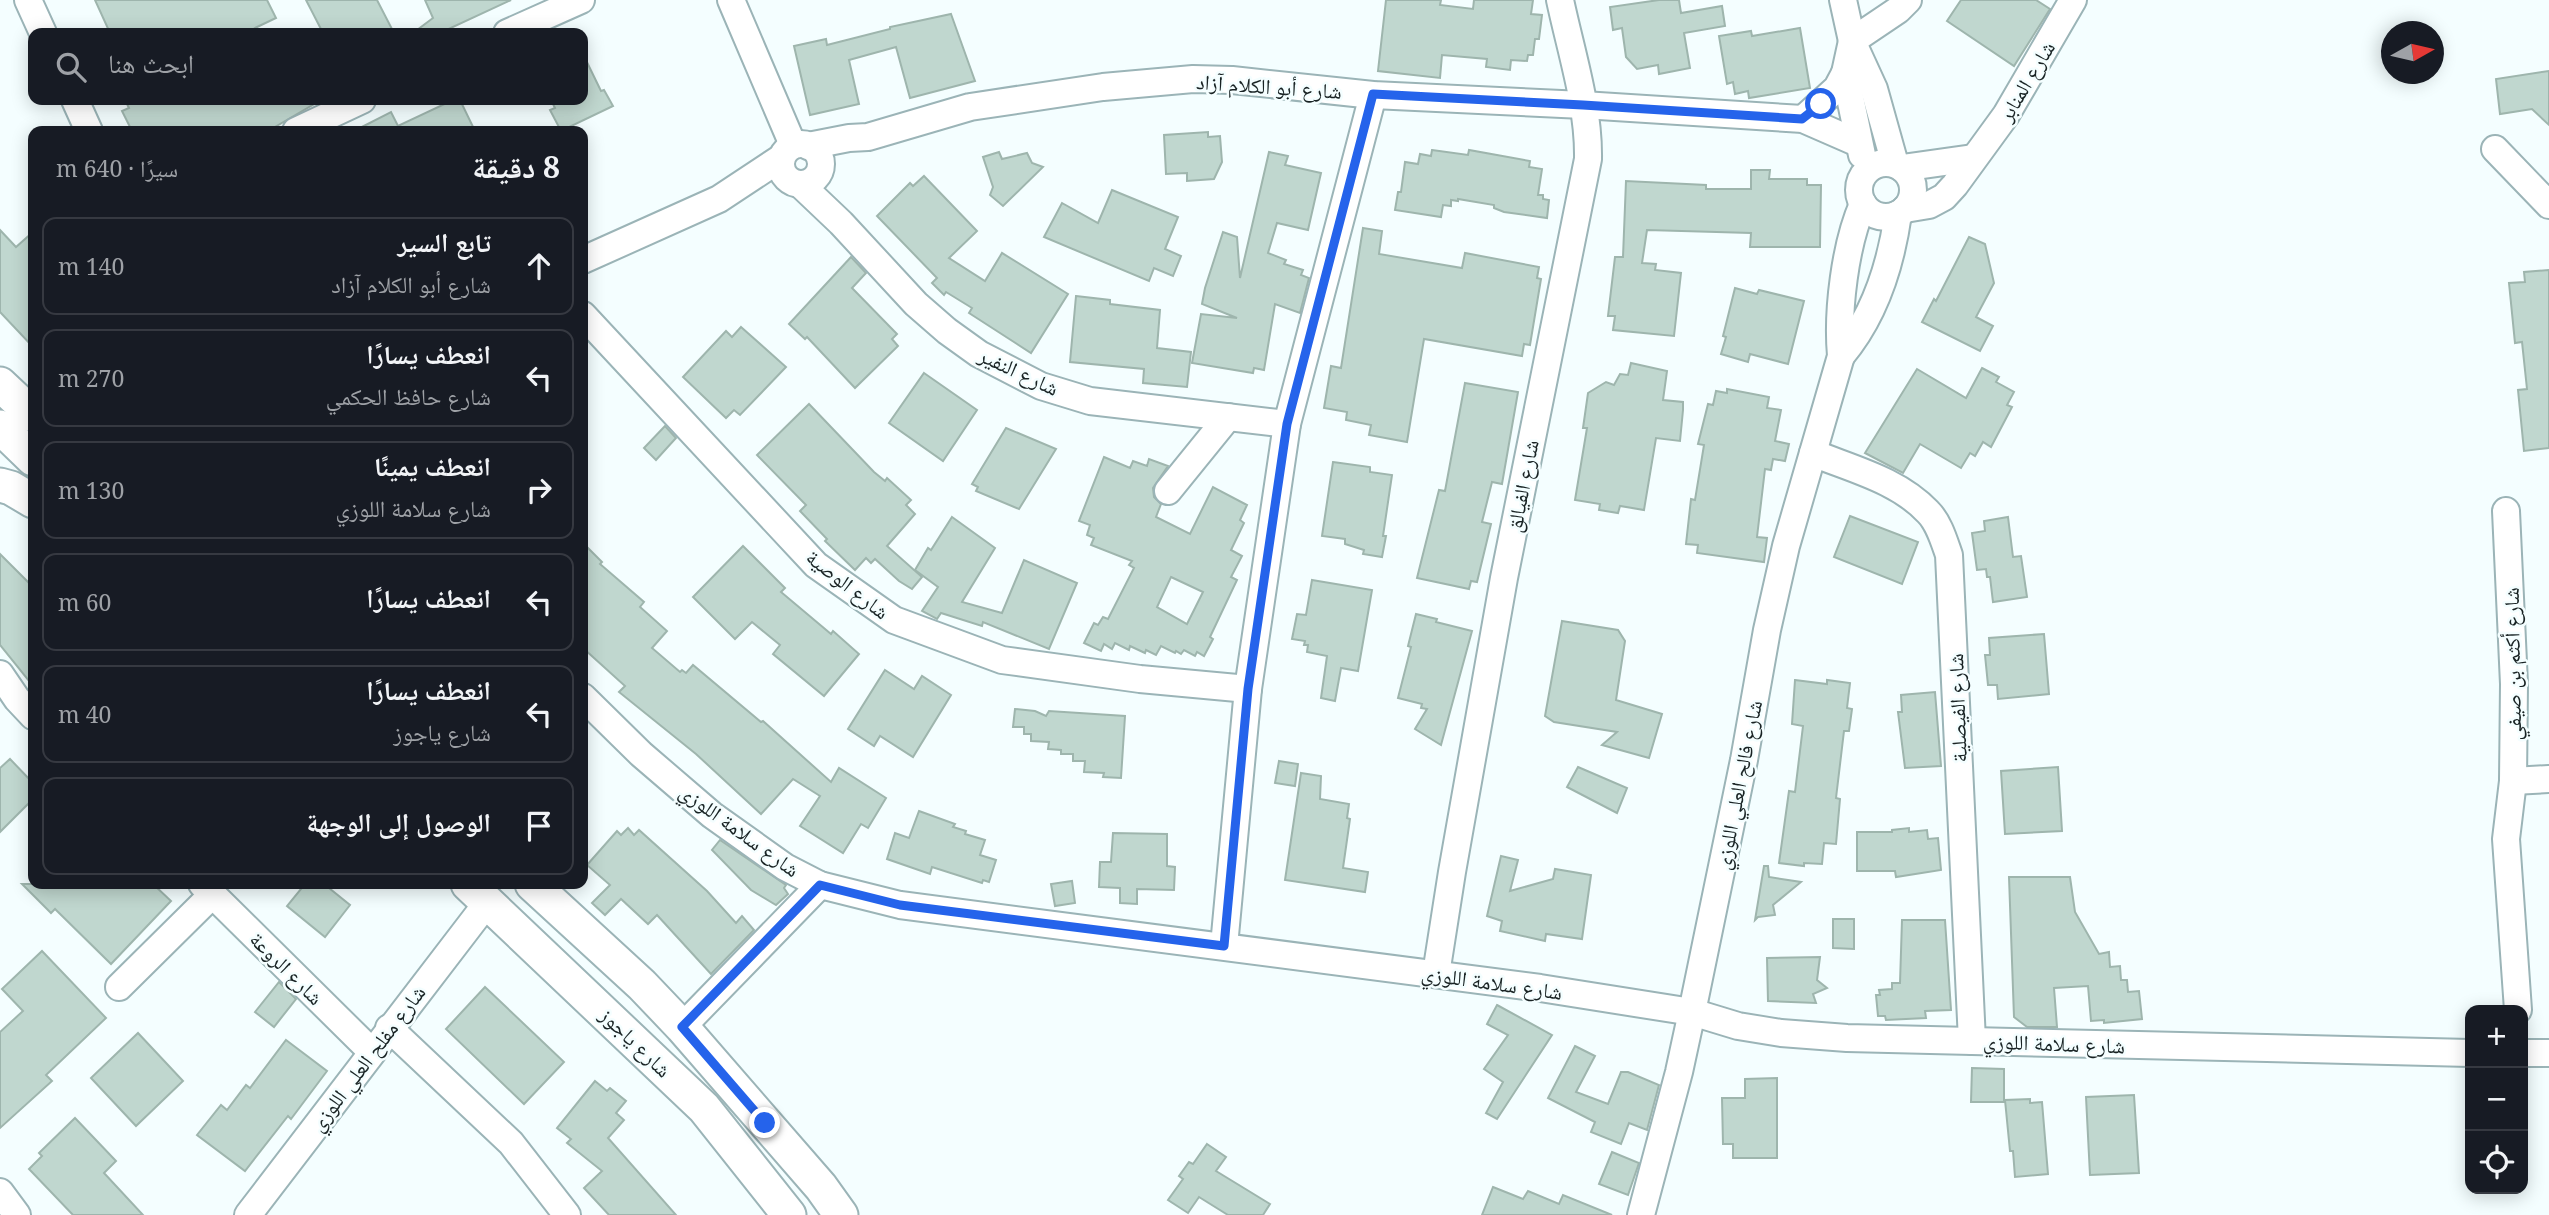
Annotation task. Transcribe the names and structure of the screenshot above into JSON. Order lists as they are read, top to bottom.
{
  "streets": {
    "main road": ["شارع ياجوز"],
    "street": [
      "شارع المنابر",
      "شارع أبو الكلام آزاد",
      "شارع النفير",
      "شارع الفيالق",
      "شارع الوصية",
      "شارع أكثم بن صيفي",
      "شارع الفيصلية",
      "شارع فالح العلي اللوزي",
      "شارع سلامة اللوزي",
      "شارع الروعة",
      "شارع مفلح العلي اللوزي"
    ]
  },
  "crossings": [
    ["شارع المنابر", "شارع فالح العلي اللوزي"],
    ["شارع أبو الكلام آزاد", "شارع النفير"],
    ["شارع أبو الكلام آزاد", "شارع الفيالق"],
    ["شارع الفيالق", "شارع سلامة اللوزي"],
    ["شارع الفيصلية", "شارع فالح العلي اللوزي"],
    ["شارع الفيصلية", "شارع سلامة اللوزي"],
    ["شارع فالح العلي اللوزي", "شارع سلامة اللوزي"],
    ["شارع الروعة", "شارع مفلح العلي اللوزي"],
    ["شارع ياجوز", "شارع مفلح العلي اللوزي"]
  ],
  "north": "right",
  "page": {
    "search": "ابحث هنا",
    "heading": ["8 دقيقة", "سيرًا · 640 m"],
    "list": [
      ["تابع السير", "شارع أبو الكلام آزاد", "140 m"],
      ["انعطف يسارًا", "شارع حافظ الحكمي", "270 m"],
      ["انعطف يمينًا", "شارع سلامة اللوزي", "130 m"],
      ["انعطف يسارًا", "60 m"],
      ["انعطف يسارًا", "شارع ياجوز", "40 m"],
      "الوصول إلى الوجهة"
    ],
    "map_buttons": ["+", "−"]
  }
}
